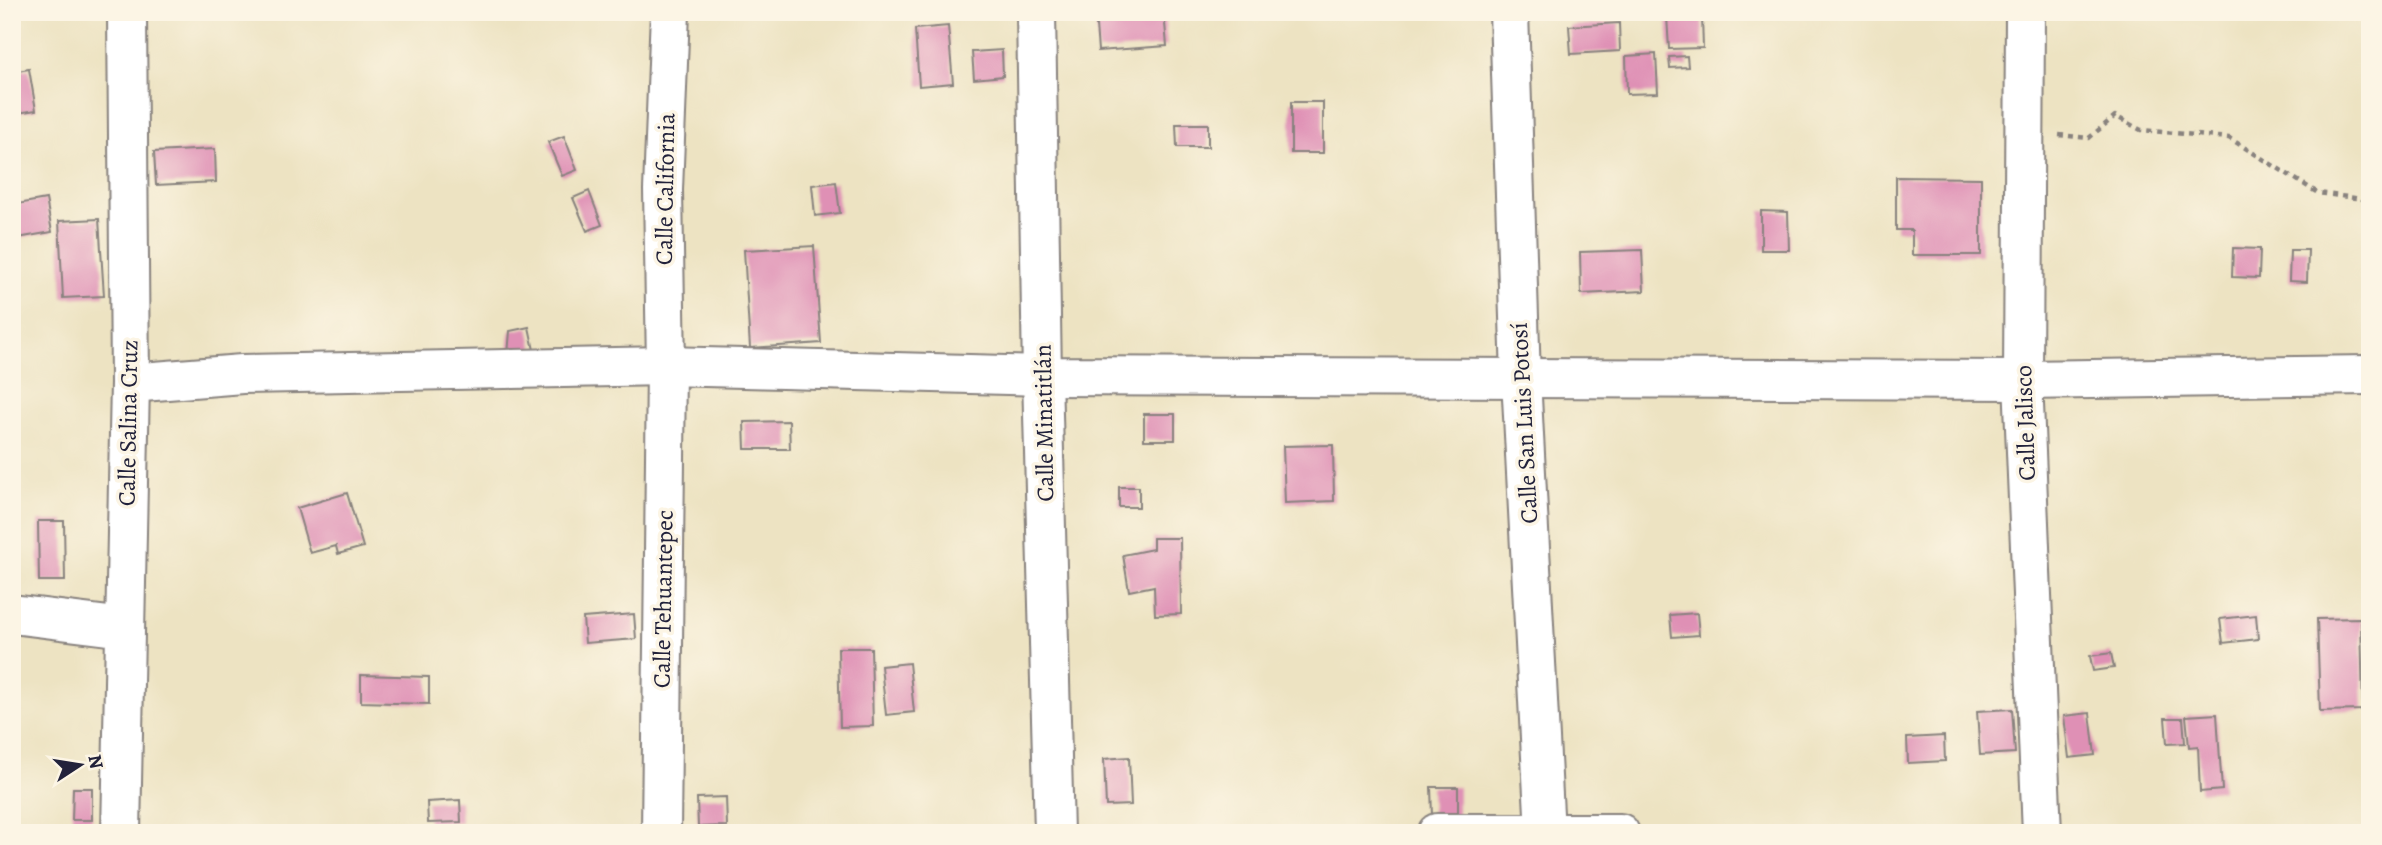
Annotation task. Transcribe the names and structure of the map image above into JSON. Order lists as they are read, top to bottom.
{
  "streets": {
    "street": [
      "Calle California",
      "Calle Salina Cruz",
      "Calle Minatitlán",
      "Calle San Luis Potosí",
      "Calle Jalisco",
      "Calle Tehuantepec"
    ]
  },
  "crossings": [
    ["Calle California", "Calle Tehuantepec"]
  ],
  "north": "right"
}
